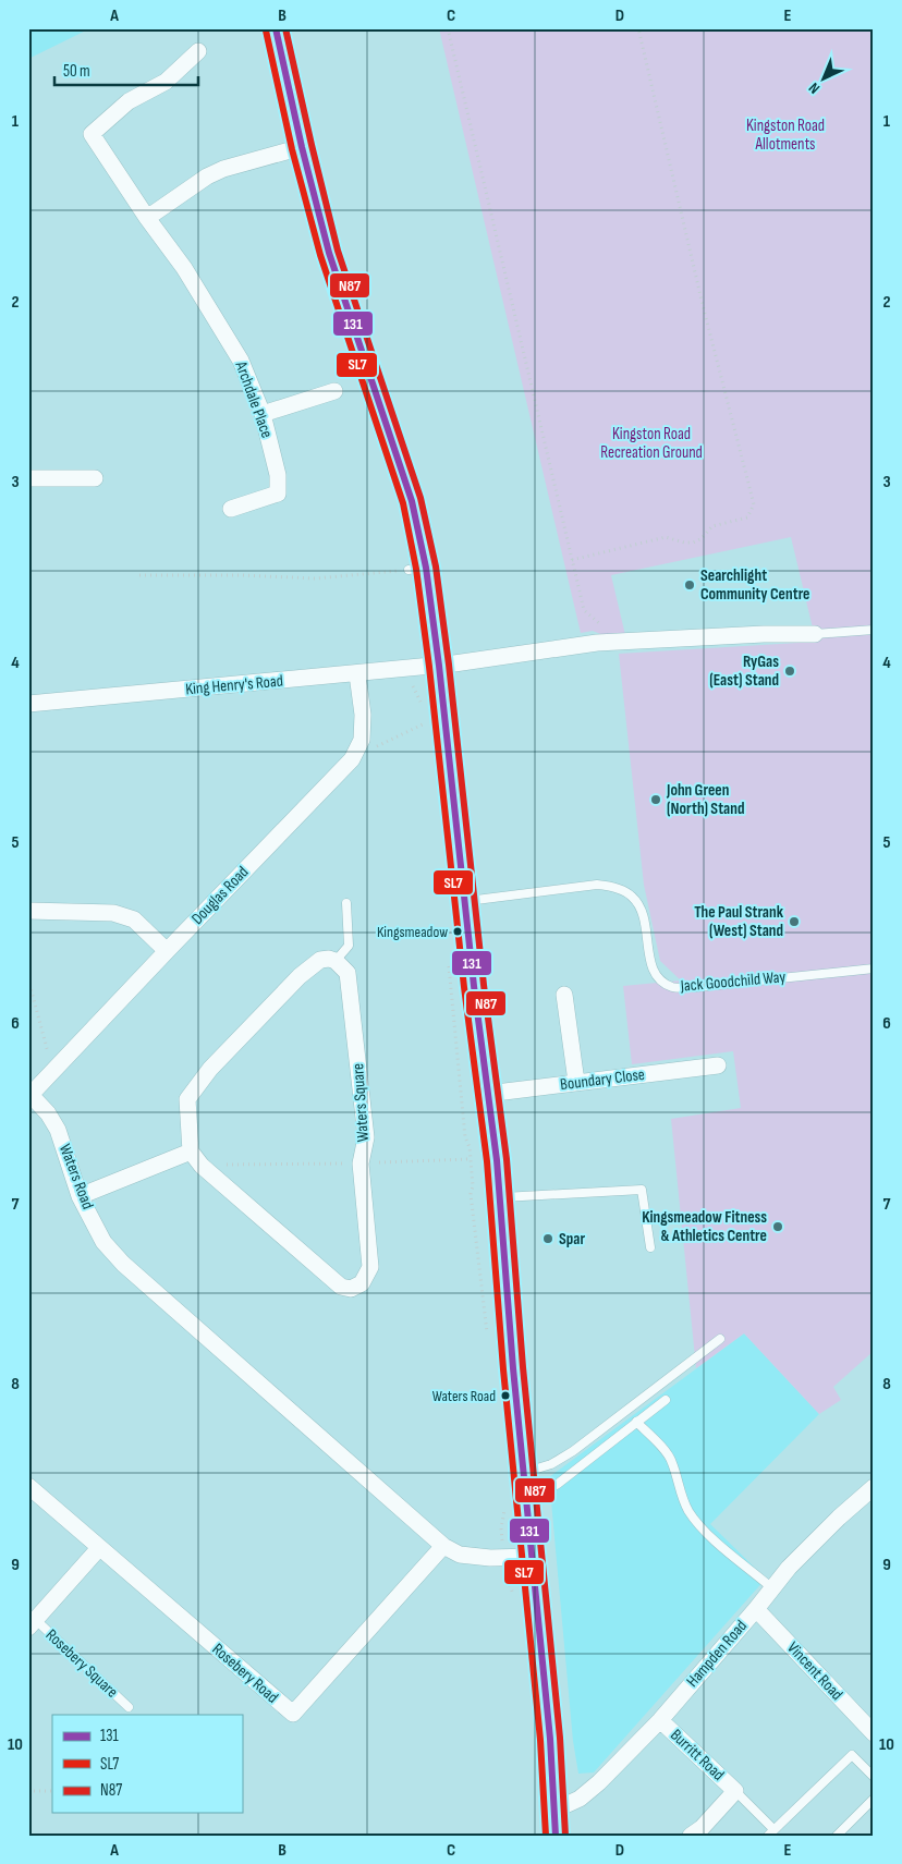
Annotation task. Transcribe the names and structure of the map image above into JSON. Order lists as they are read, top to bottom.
{
  "streets": {
    "street": [
      "Archdale Place",
      "King Henry's Road",
      "Douglas Road",
      "Boundary Close",
      "Waters Square",
      "Waters Road",
      "Hampden Road",
      "Vincent Road",
      "Rosebery Road",
      "Burritt Road"
    ],
    "lane": ["Jack Goodchild Way", "Rosebery Square"]
  },
  "crossings": [
    ["King Henry's Road", "Douglas Road"],
    ["Douglas Road", "Waters Road"],
    ["Waters Road", "Rosebery Road"],
    ["Hampden Road", "Vincent Road"],
    ["Hampden Road", "Burritt Road"]
  ],
  "parks": ["Kingston Road Allotments", "Kingston Road Recreation Ground"],
  "places": [
    "Searchlight Community Centre",
    "RyGas (East) Stand",
    "John Green (North) Stand",
    "The Paul Strank (West) Stand",
    "Kingsmeadow",
    "Kingsmeadow Fitness & Athletics Centre",
    "Spar",
    "Waters Road"
  ],
  "lines": ["transit line 131", "transit line N87", "transit line SL7"],
  "legend": ["131", "SL7", "N87"],
  "scale_bar": "50 m",
  "north": "bottom left",
  "grid": {
    "columns": [
      "A",
      "B",
      "C",
      "D",
      "E"
    ],
    "rows": [
      "1",
      "2",
      "3",
      "4",
      "5",
      "6",
      "7",
      "8",
      "9",
      "10"
    ]
  }
}
